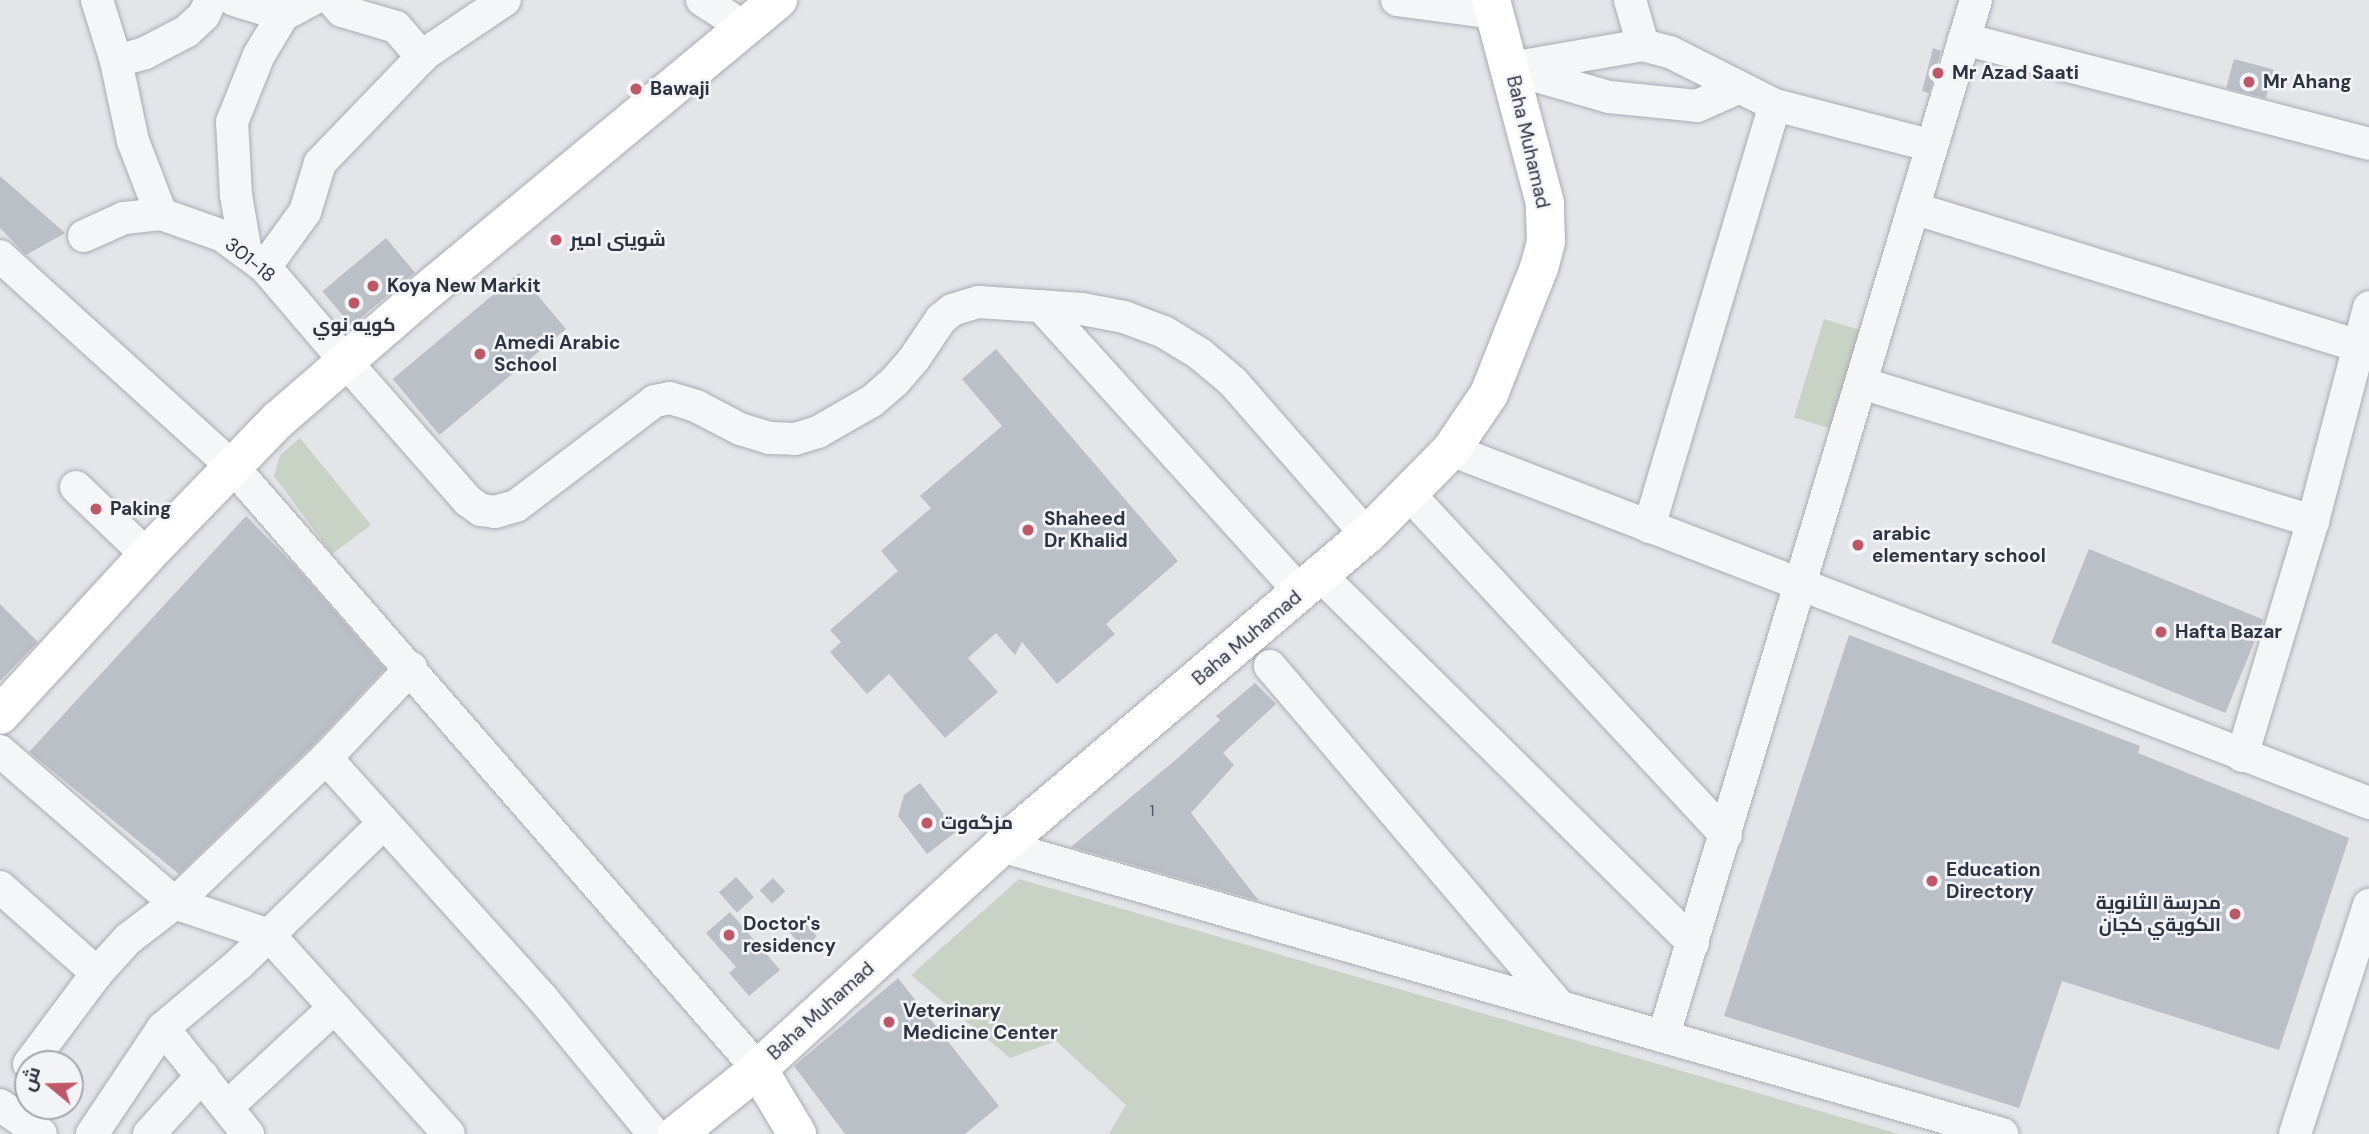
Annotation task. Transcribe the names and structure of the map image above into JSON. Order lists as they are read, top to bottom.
{
  "streets": {
    "main road": ["Baha Muhamad"],
    "street": ["301-18"]
  },
  "crossings": [
    ["Baha Muhamad", "301-18"]
  ],
  "places": [
    "Mr Azad Saati",
    "Mr Ahang",
    "Bawaji",
    "شوينى امير",
    "Koya New Markit",
    "كويه نوي",
    "Amedi Arabic School",
    "Paking",
    "Shaheed Dr Khalid",
    "arabic elementary school",
    "Hafta Bazar",
    "مزگه‌وت",
    "Education Directory",
    "مدرسة الثانوية الكويةي كجان",
    "Doctor's residency",
    "Veterinary Medicine Center"
  ],
  "house_numbers": ["1"],
  "north": "left"
}
